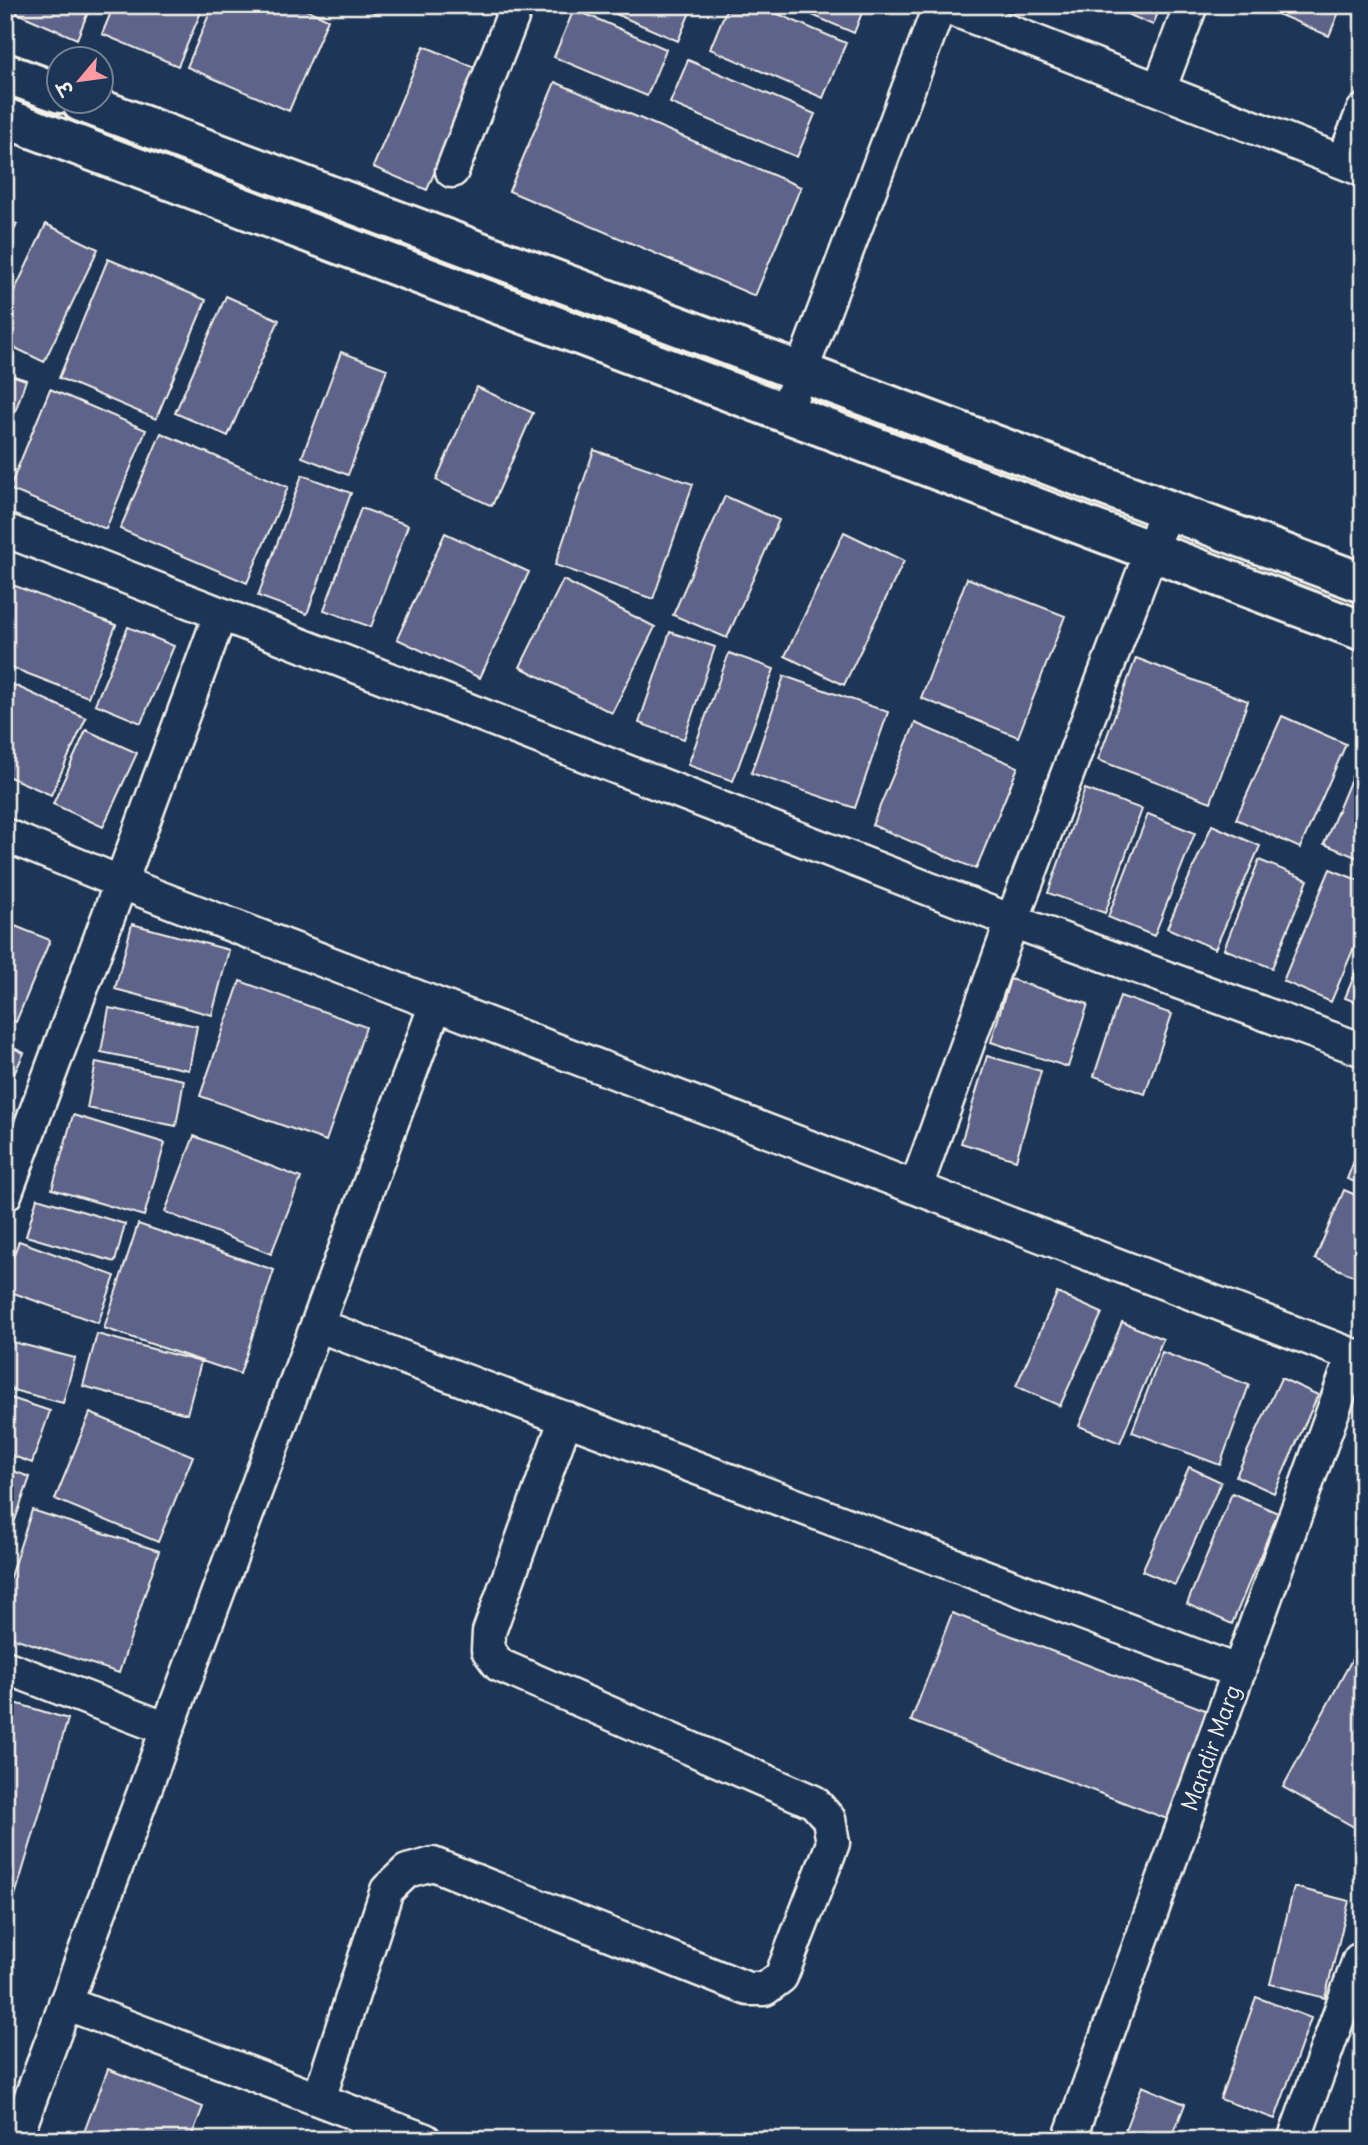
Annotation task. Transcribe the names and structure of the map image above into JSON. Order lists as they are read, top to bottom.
{
  "streets": {
    "street": ["Mandir Marg"]
  },
  "north": "bottom left"
}
